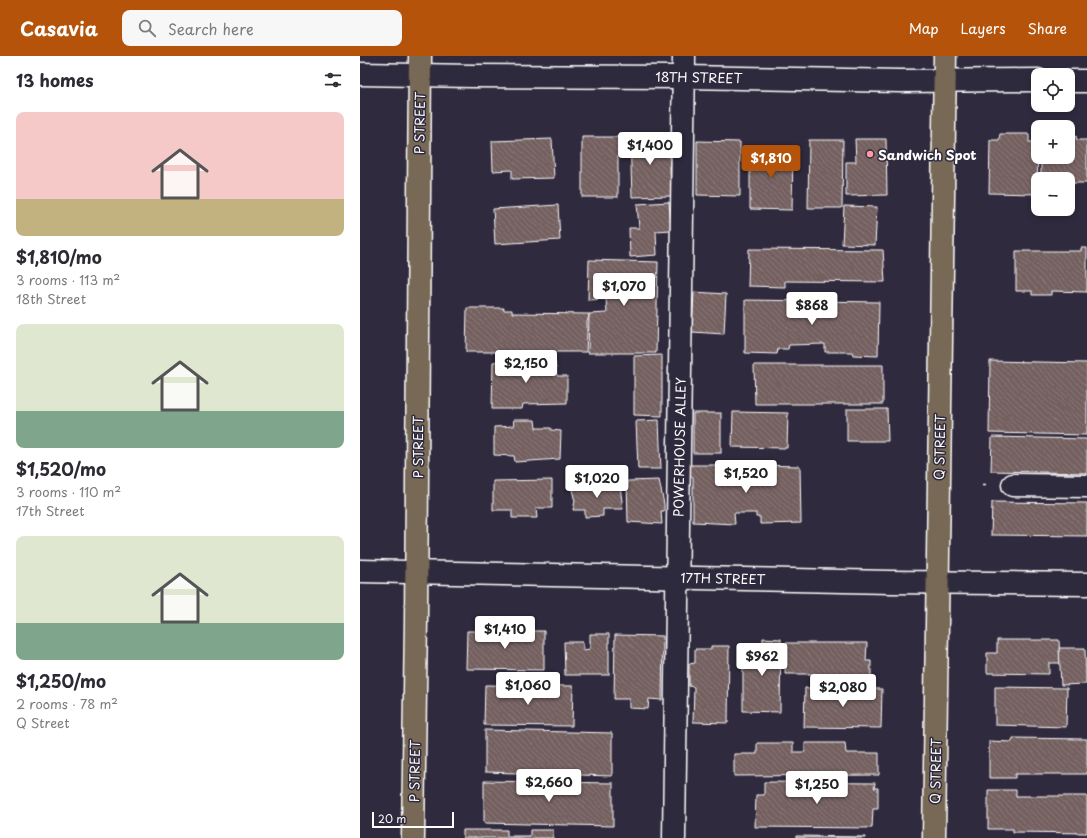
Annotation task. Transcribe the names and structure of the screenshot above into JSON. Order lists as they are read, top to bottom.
{
  "streets": {
    "main road": ["P STREET", "Q STREET"],
    "street": ["18TH STREET", "POWERHOUSE ALLEY", "17TH STREET"]
  },
  "crossings": [
    ["18TH STREET", "P STREET"],
    ["18TH STREET", "POWERHOUSE ALLEY"],
    ["18TH STREET", "Q STREET"],
    ["P STREET", "17TH STREET"],
    ["POWERHOUSE ALLEY", "17TH STREET"],
    ["Q STREET", "17TH STREET"]
  ],
  "places": ["Sandwich Spot"],
  "scale_bar": "20 m",
  "page": {
    "header": "Casavia",
    "search": "Search here",
    "nav": ["Map", "Layers", "Share"],
    "heading": "13 homes",
    "map_buttons": ["+", "−"],
    "list": [
      {
        "name": "$1,810/mo",
        "note": "3 rooms · 113 m² · 18th Street"
      },
      {
        "name": "$1,520/mo",
        "note": "3 rooms · 110 m² · 17th Street"
      },
      {
        "name": "$1,250/mo",
        "note": "2 rooms · 78 m² · Q Street"
      }
    ],
    "price": [
      "$1,400",
      "$1,810",
      "$1,070",
      "$868",
      "$2,150",
      "$1,520",
      "$1,020",
      "$1,410",
      "$962",
      "$1,060",
      "$2,080",
      "$2,660",
      "$1,250"
    ],
    "scale": "20 m"
  }
}
